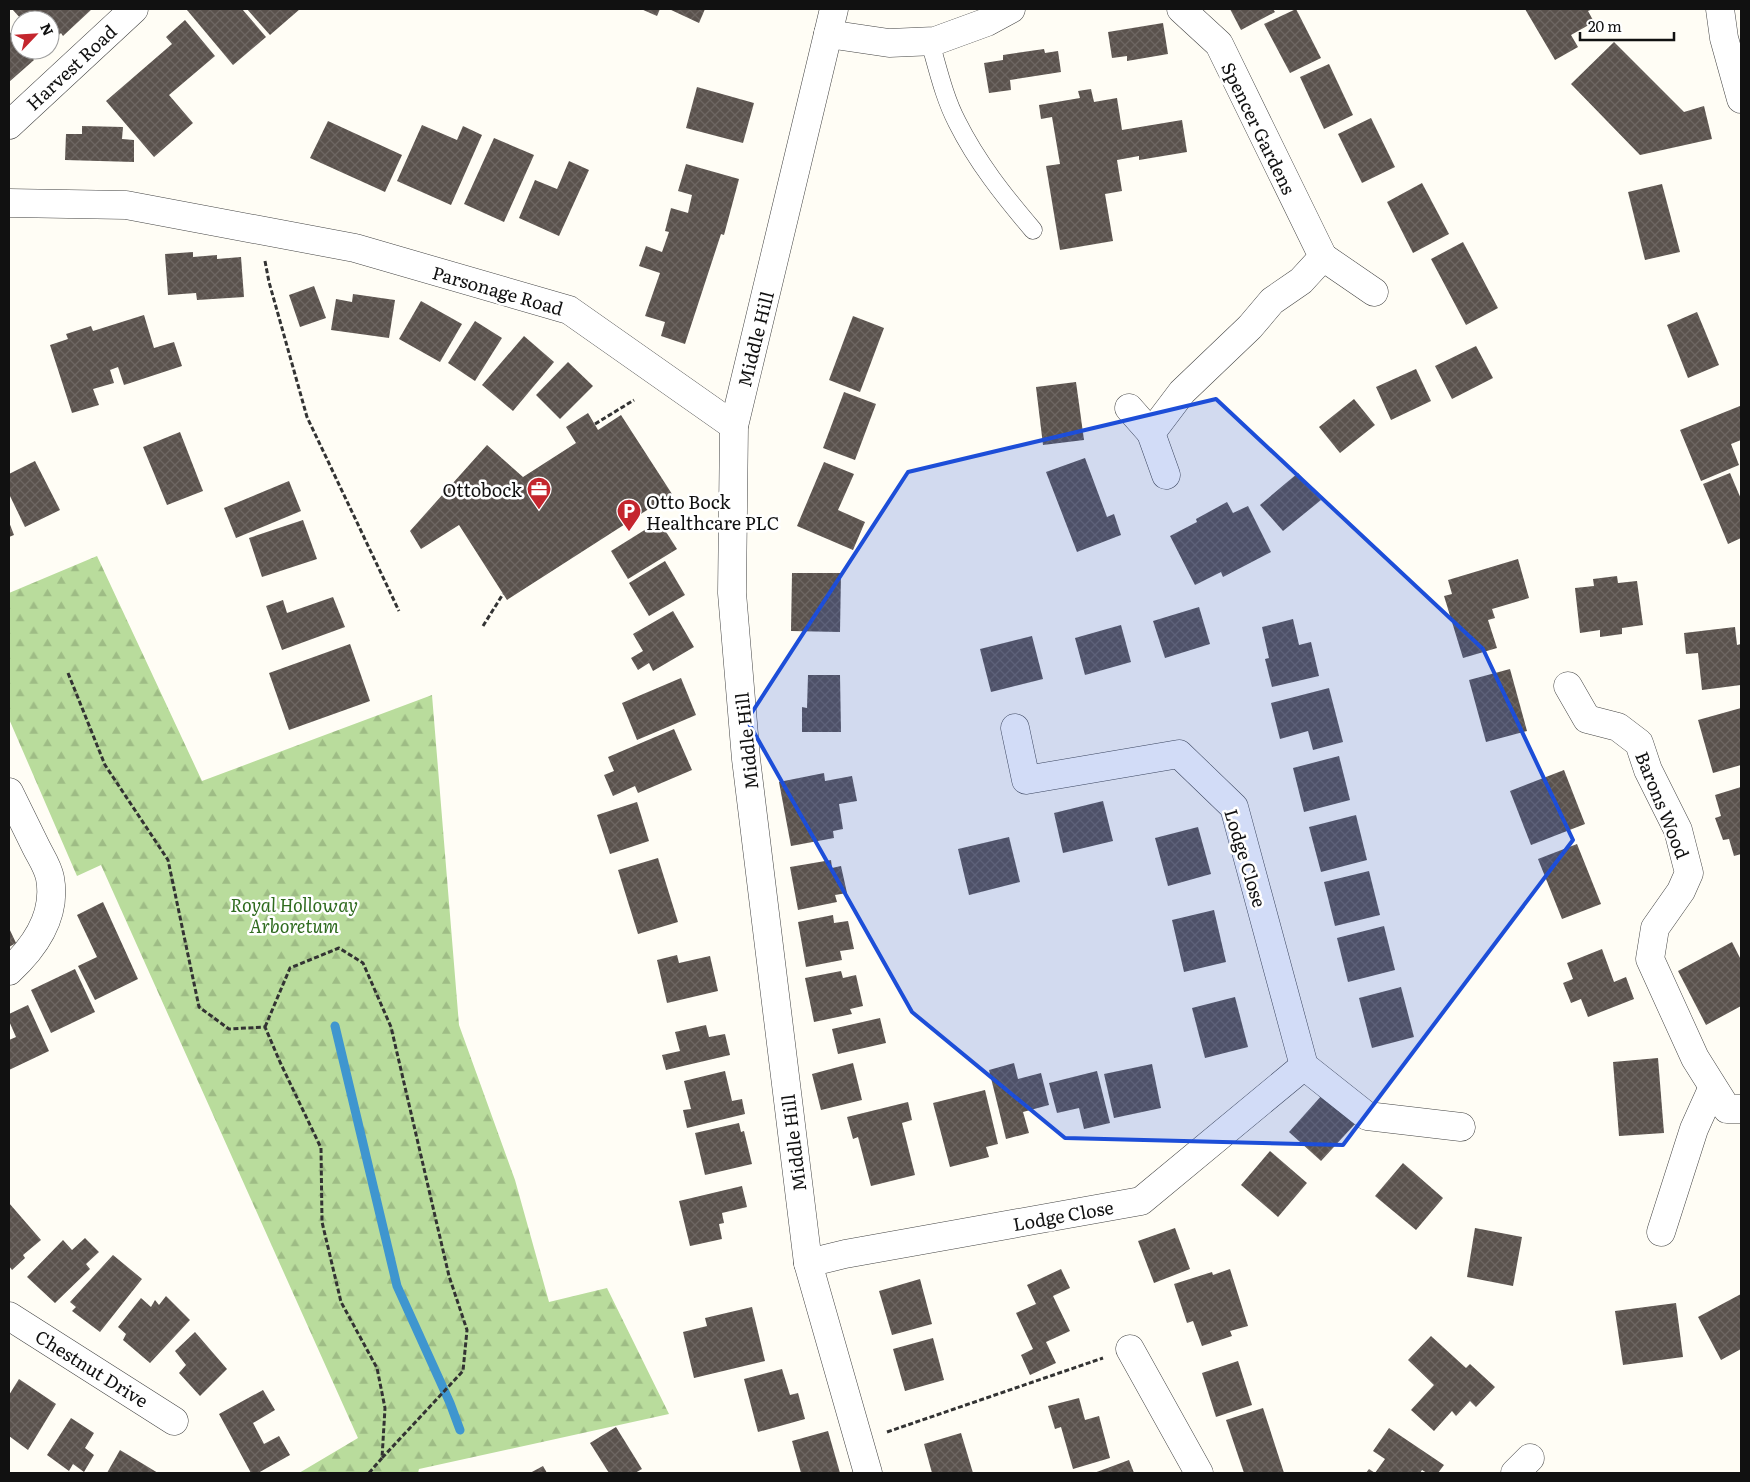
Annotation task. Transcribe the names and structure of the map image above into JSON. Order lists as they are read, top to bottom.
{
  "streets": {
    "street": [
      "Harvest Road",
      "Spencer Gardens",
      "Parsonage Road",
      "Middle Hill",
      "Barons Wood",
      "Lodge Close",
      "Chestnut Drive"
    ]
  },
  "crossings": [
    ["Parsonage Road", "Middle Hill"],
    ["Middle Hill", "Lodge Close"]
  ],
  "parks": ["Royal Holloway Arboretum"],
  "places": {
    "office": ["Ottobock"],
    "parking": ["Otto Bock Healthcare PLC"]
  },
  "scale_bar": "20 m",
  "north": "top right"
}
